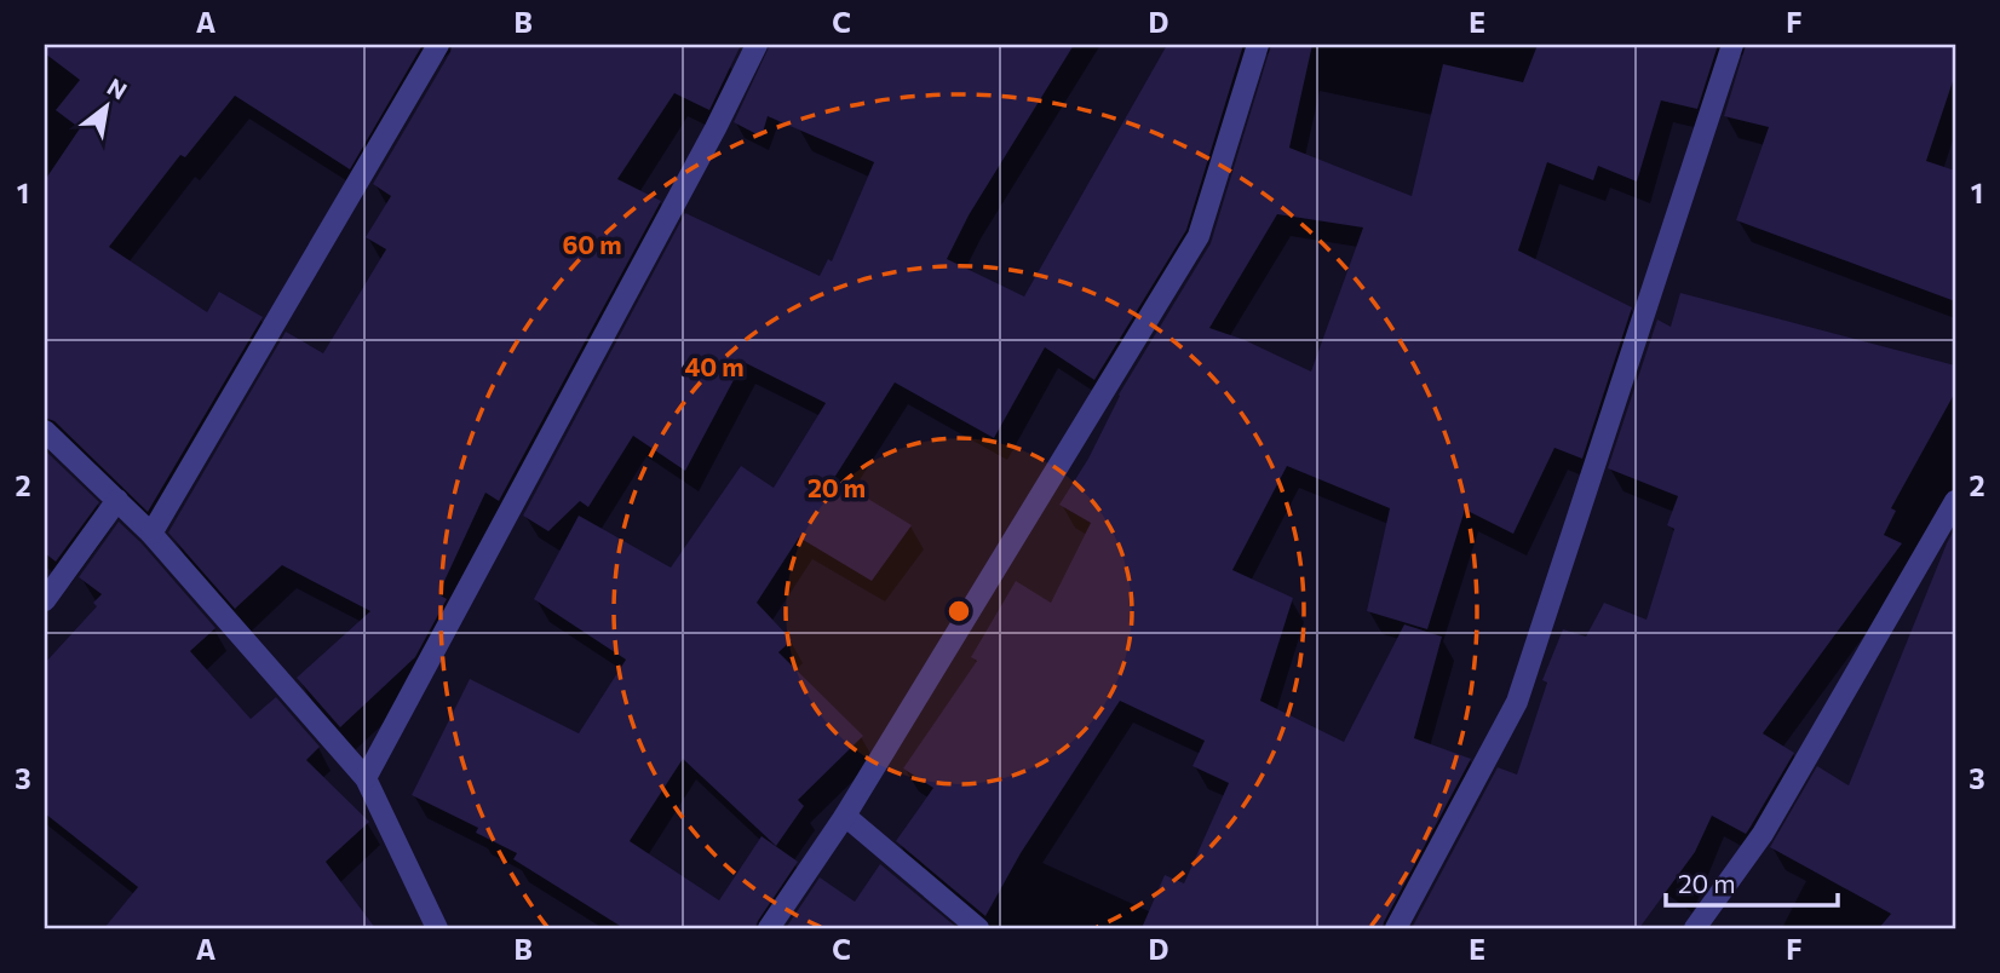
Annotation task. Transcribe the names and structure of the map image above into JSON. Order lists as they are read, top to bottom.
{
  "scale_bar": "20 m",
  "north": "top right",
  "grid": {
    "columns": [
      "A",
      "B",
      "C",
      "D",
      "E",
      "F"
    ],
    "rows": ["1", "2", "3"]
  },
  "rings": ["60 m", "40 m", "20 m"]
}
